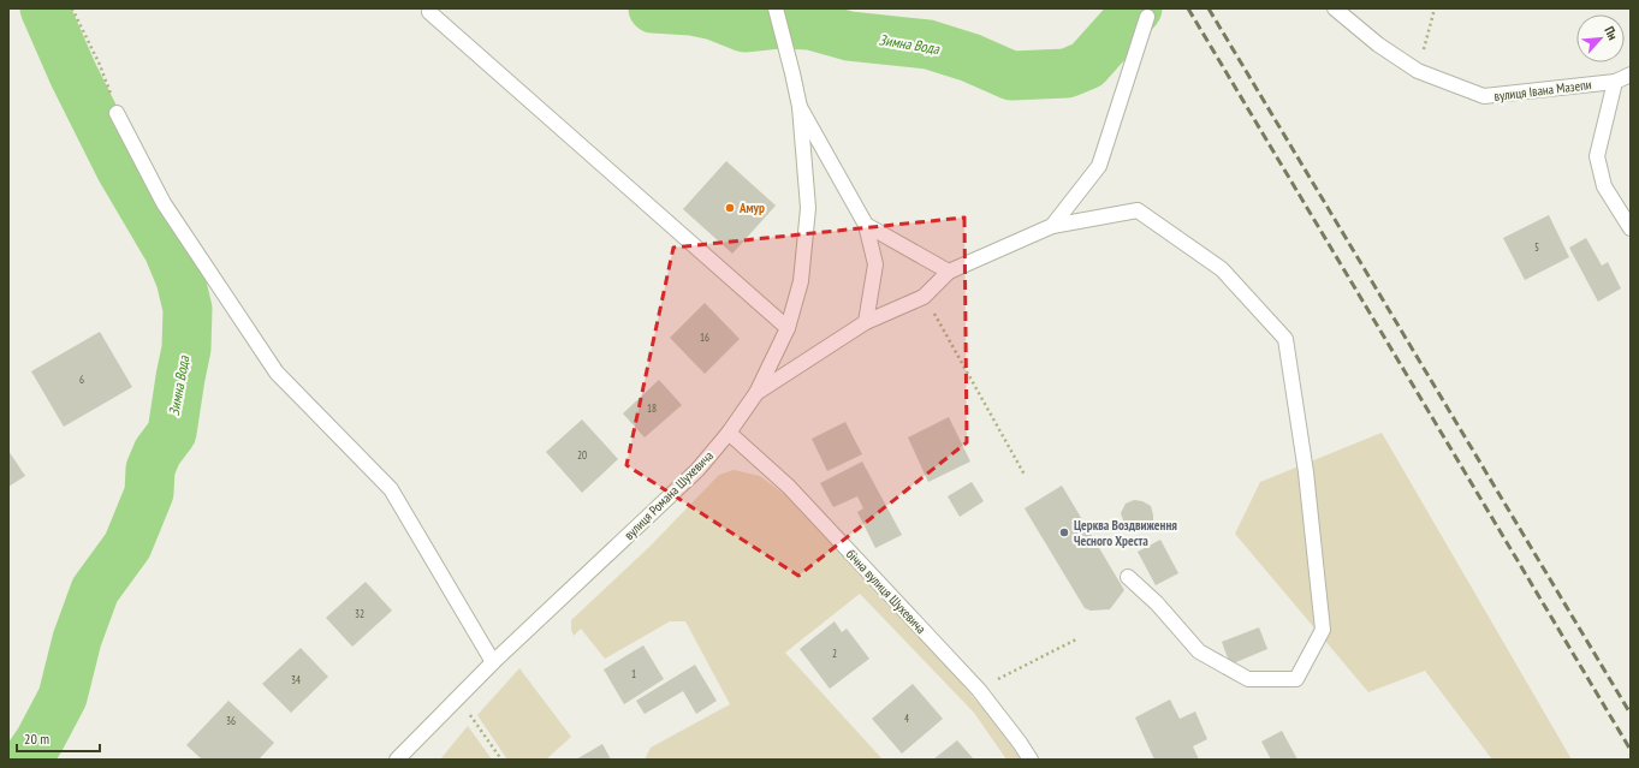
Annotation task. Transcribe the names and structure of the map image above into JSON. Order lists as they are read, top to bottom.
{
  "streets": {
    "main road": ["вулиця Івана Мазепи", "вулиця Романа Шухевича", "бічна вулиця Шухевича"]
  },
  "crossings": [
    ["вулиця Романа Шухевича", "бічна вулиця Шухевича"]
  ],
  "water": ["Зимна Вода"],
  "places": ["Амур", "Церква Воздвиження Чесного Хреста"],
  "house_numbers": [
    "5",
    "16",
    "6",
    "18",
    "20",
    "32",
    "2",
    "1",
    "34",
    "4",
    "36"
  ],
  "scale_bar": "20 m",
  "north": "top right"
}
